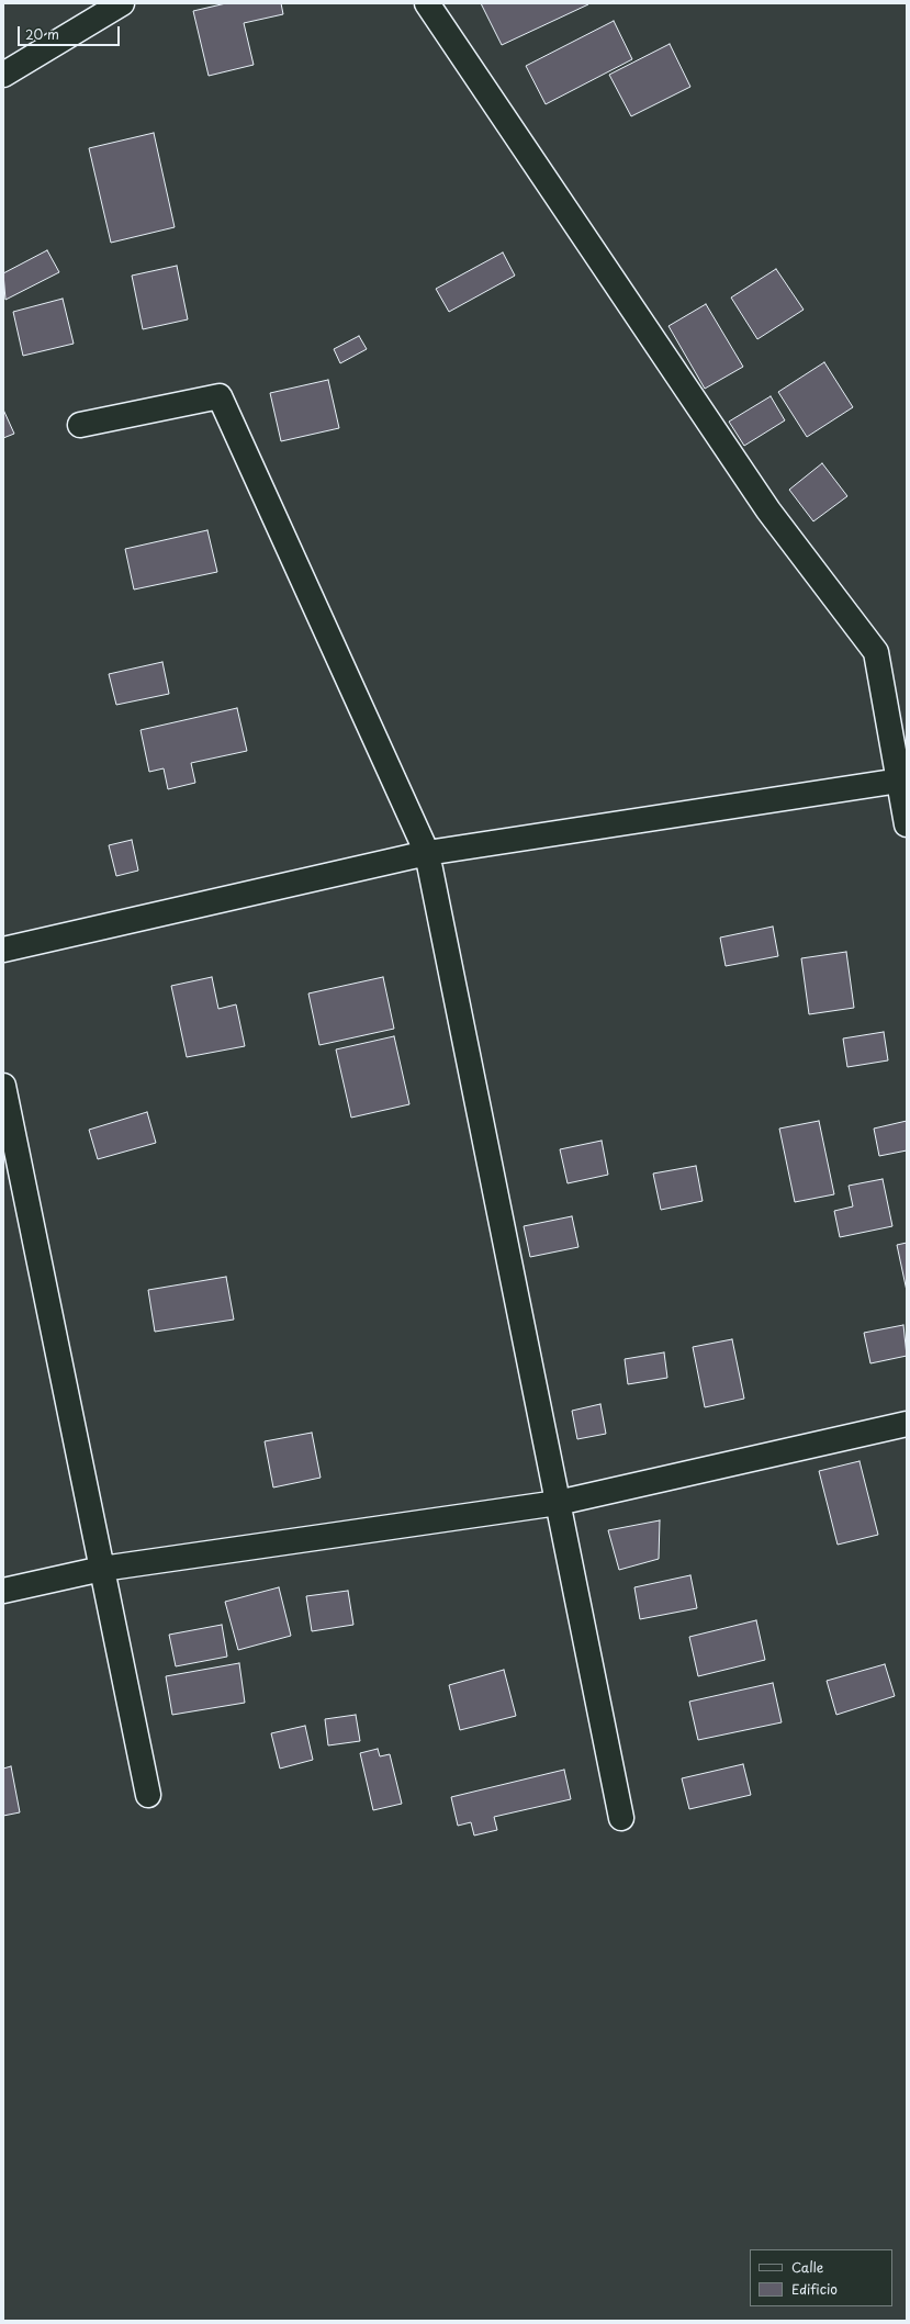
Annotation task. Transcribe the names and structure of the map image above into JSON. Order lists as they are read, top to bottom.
{
  "legend": ["Calle", "Edificio"],
  "scale_bar": "20 m"
}
